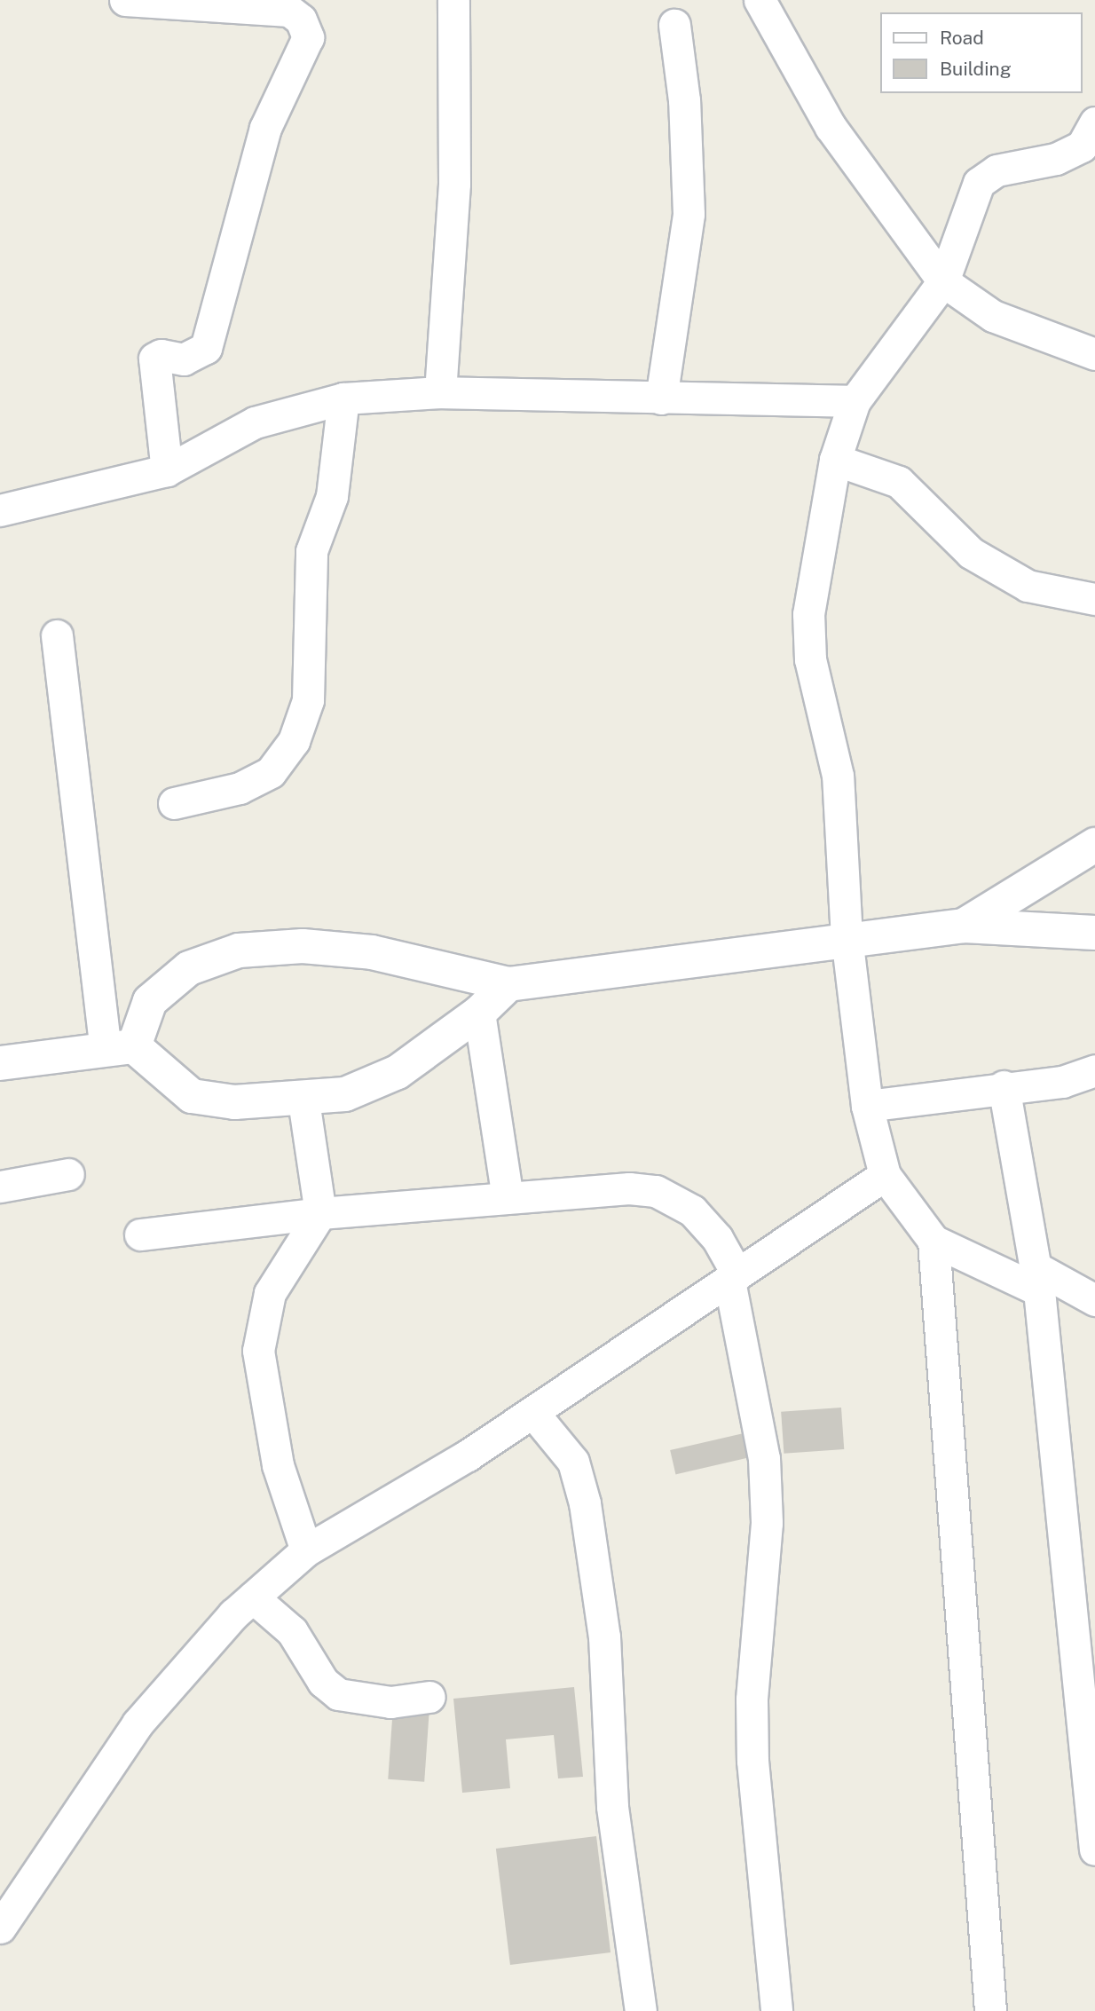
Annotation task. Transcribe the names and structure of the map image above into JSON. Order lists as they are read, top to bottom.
{
  "legend": ["Road", "Building"]
}
